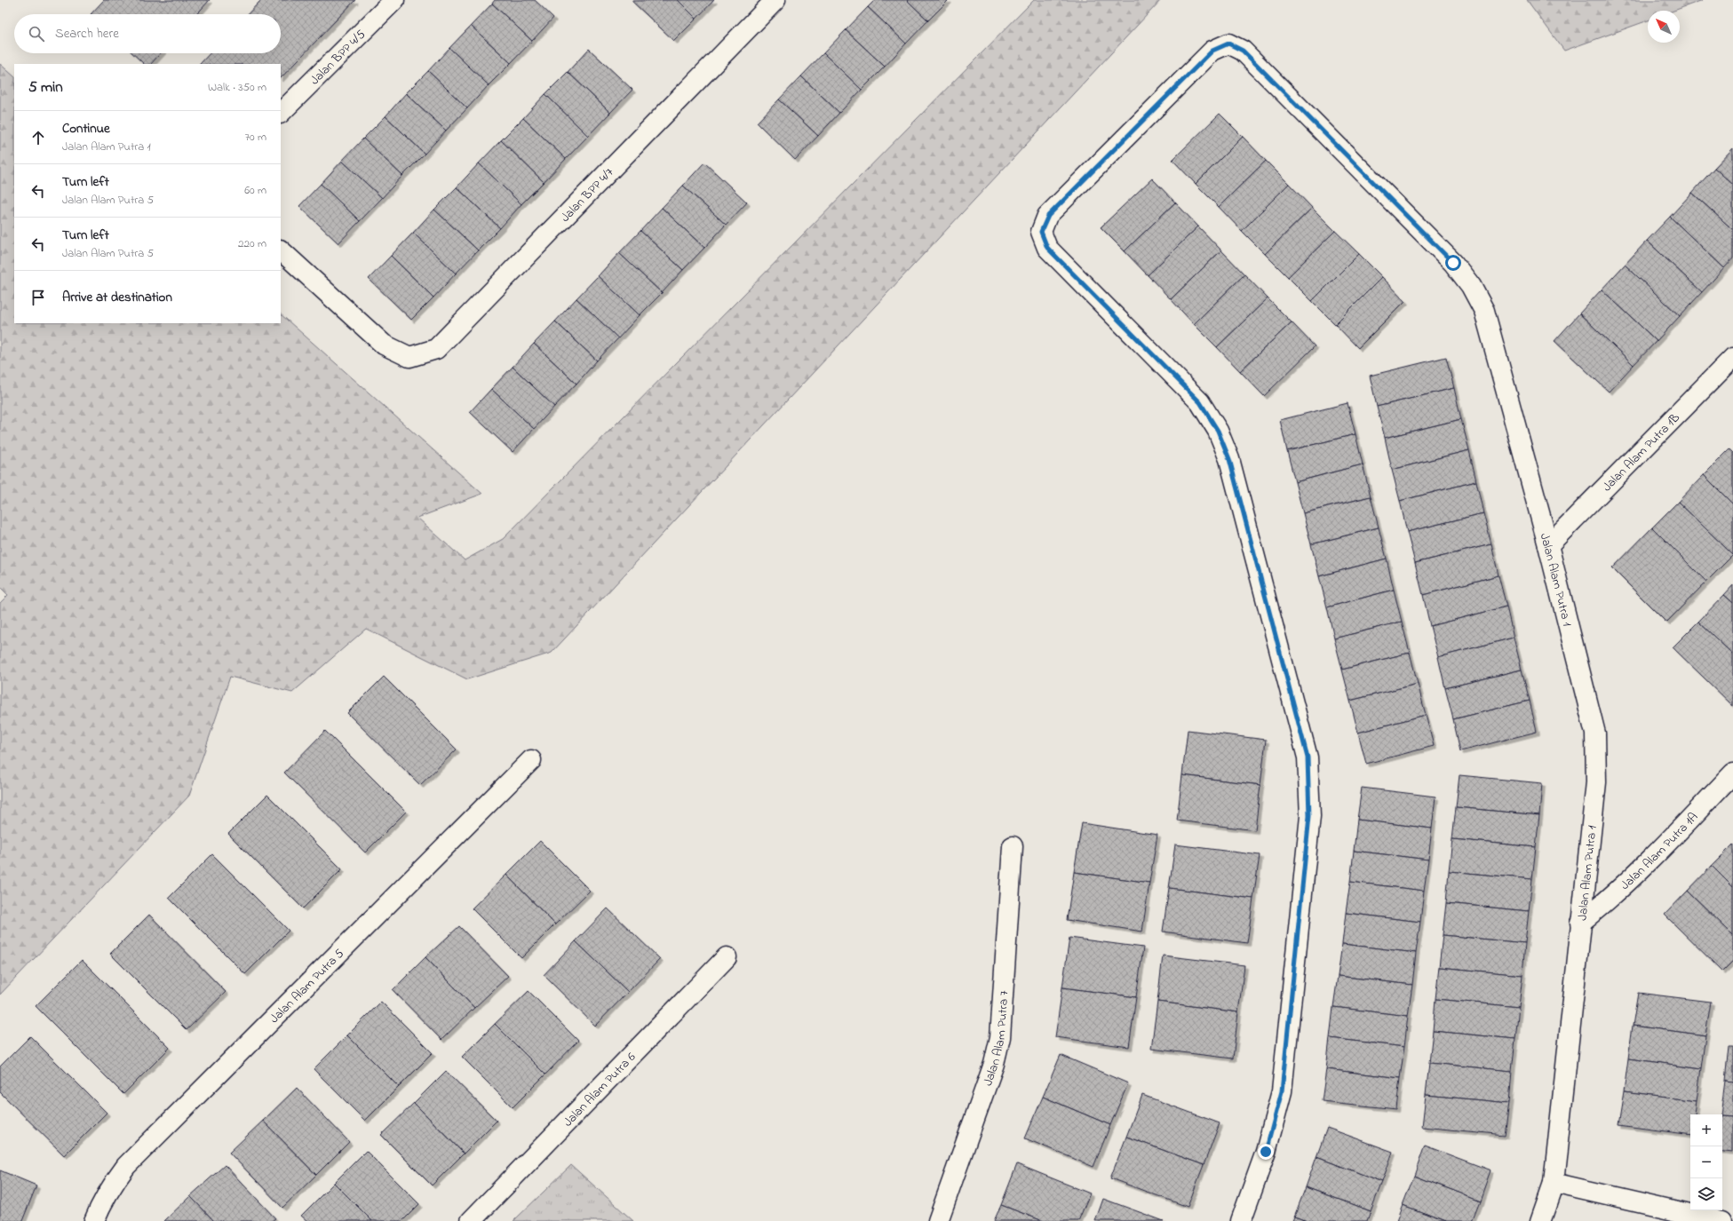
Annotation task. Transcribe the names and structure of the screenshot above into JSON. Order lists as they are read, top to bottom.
{
  "streets": {
    "street": [
      "Jalan BPP 4/5",
      "Jalan BPP 4/7",
      "Jalan Alam Putra 1B",
      "Jalan Alam Putra 1",
      "Jalan Alam Putra 1A",
      "Jalan Alam Putra 5",
      "Jalan Alam Putra 7",
      "Jalan Alam Putra 6"
    ]
  },
  "crossings": [
    ["Jalan Alam Putra 1B", "Jalan Alam Putra 1"],
    ["Jalan Alam Putra 1", "Jalan Alam Putra 1A"]
  ],
  "north": "top left",
  "page": {
    "search": "Search here",
    "heading": ["5 min", "Walk · 350 m"],
    "list": [
      ["Continue", "Jalan Alam Putra 1", "70 m"],
      ["Turn left", "Jalan Alam Putra 5", "60 m"],
      ["Turn left", "Jalan Alam Putra 5", "220 m"],
      "Arrive at destination"
    ],
    "map_buttons": ["+", "−"]
  }
}
